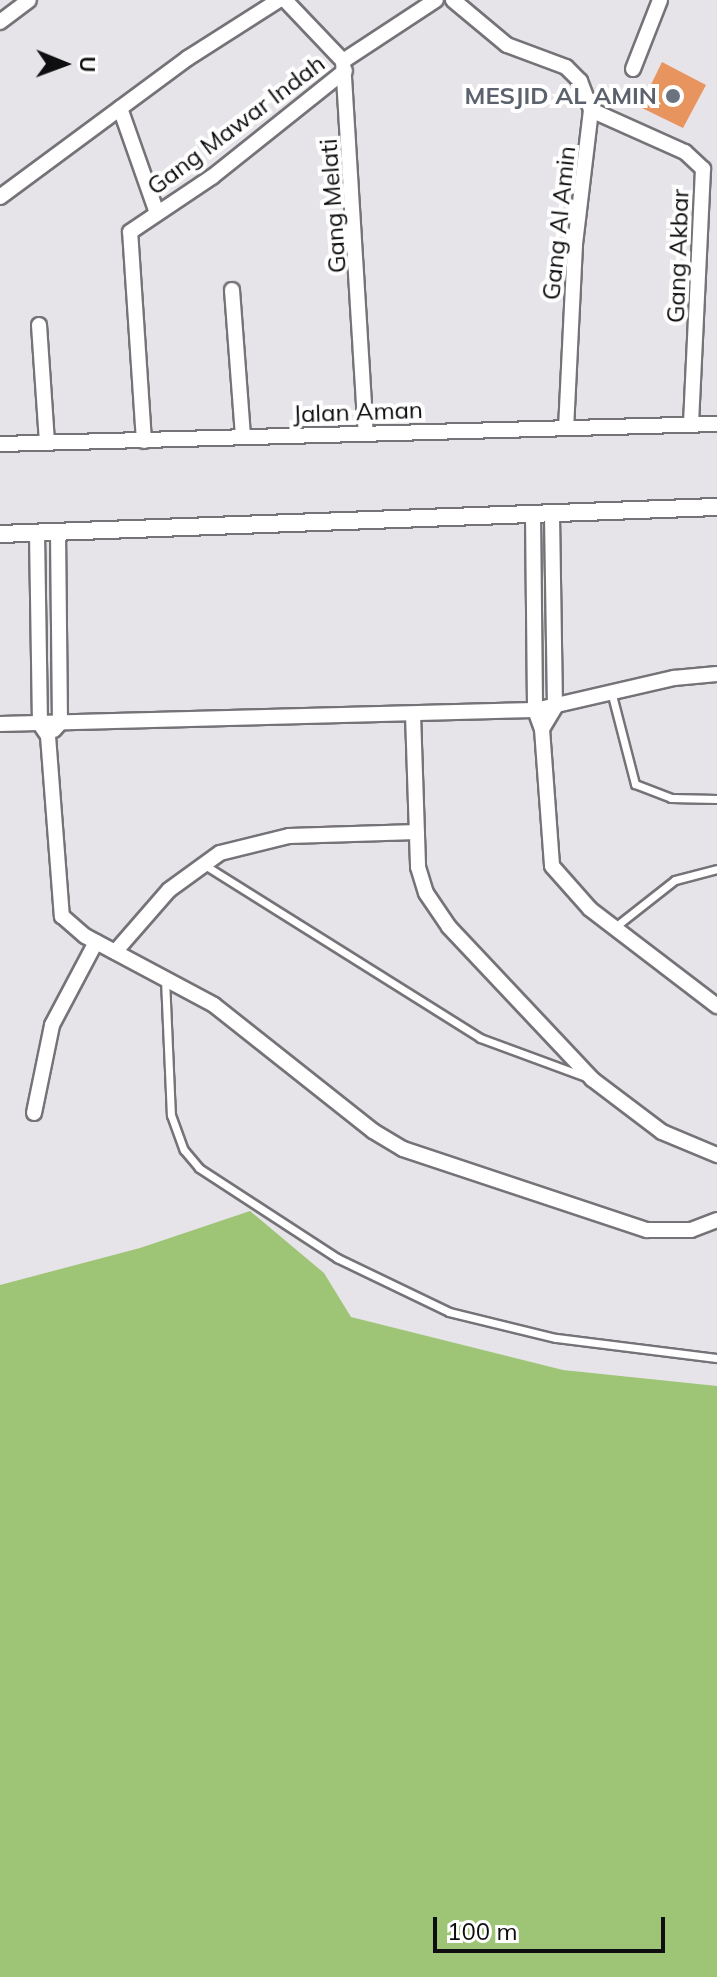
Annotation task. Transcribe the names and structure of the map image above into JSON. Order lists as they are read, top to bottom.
{
  "streets": {
    "street": [
      "Gang Mawar Indah",
      "Gang Melati",
      "Gang Al Amin",
      "Gang Akbar",
      "Jalan Aman"
    ]
  },
  "crossings": [
    ["Gang Mawar Indah", "Gang Melati"],
    ["Gang Mawar Indah", "Jalan Aman"],
    ["Gang Melati", "Jalan Aman"],
    ["Gang Al Amin", "Gang Akbar"],
    ["Gang Al Amin", "Jalan Aman"],
    ["Gang Akbar", "Jalan Aman"]
  ],
  "places": ["MESJID AL AMIN"],
  "scale_bar": "100 m",
  "north": "right"
}
